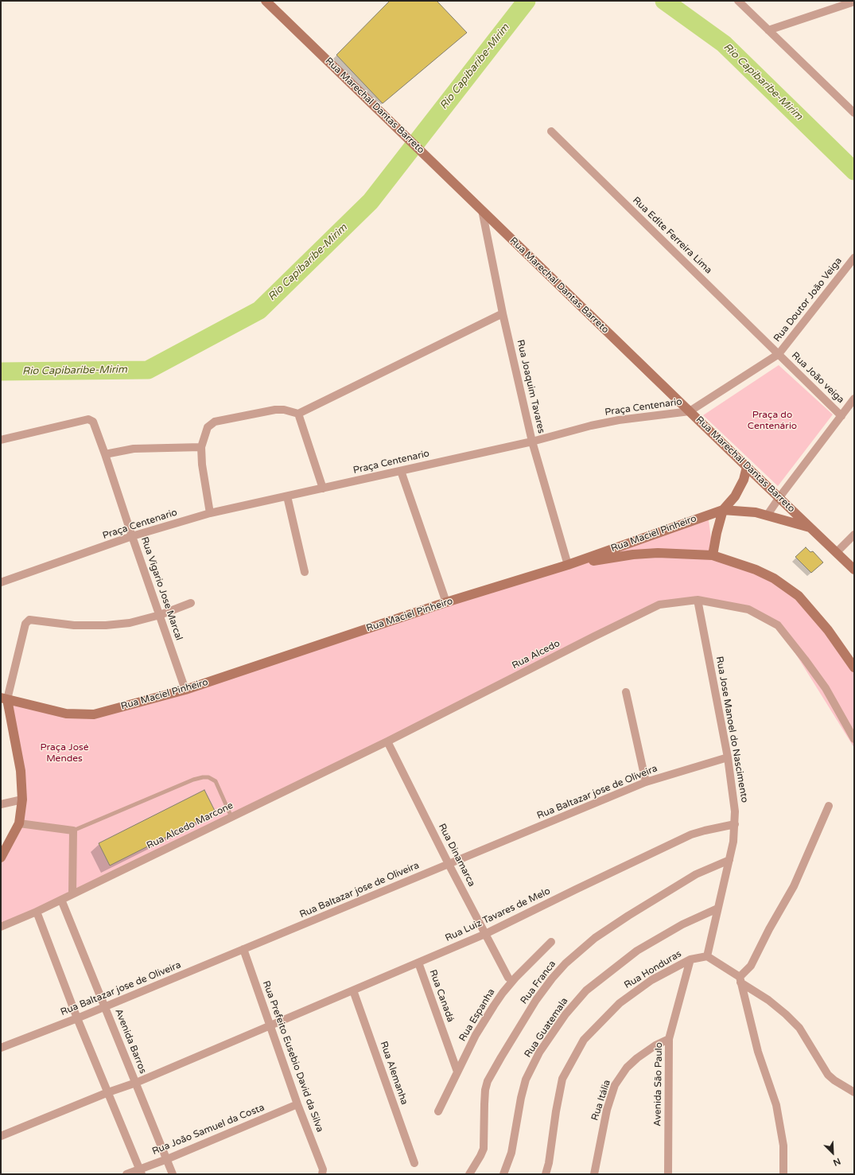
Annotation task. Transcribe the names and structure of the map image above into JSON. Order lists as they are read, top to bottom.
{
  "streets": {
    "street": [
      "Rua Marechal Dantas Barreto",
      "Rua Edite Ferreira Lima",
      "Rua Doutor João Veiga",
      "Rua João veiga",
      "Rua Joaquim Tavares",
      "Praça Centenario",
      "Rua Maciel Pinheiro",
      "Rua Vigario Jose Marcal",
      "Rua Alcedo",
      "Rua Jose Manoel do Nascimento",
      "Rua Baltazar jose de Oliveira",
      "Rua Alcedo Marcone",
      "Rua Dinamarca",
      "Rua Luiz Tavares de Melo",
      "Rua Honduras",
      "Rua Franca",
      "Rua Canadá",
      "Rua Espanha",
      "Rua Guatemala",
      "Avenida Barros",
      "Rua Prefeito Eusebio David da Silva",
      "Rua Alemanha",
      "Avenida São Paulo",
      "Rua Itália",
      "Rua João Samuel da Costa"
    ]
  },
  "crossings": [
    ["Rua Marechal Dantas Barreto", "Rua Joaquim Tavares"],
    ["Rua Marechal Dantas Barreto", "Praça Centenario"],
    ["Rua Marechal Dantas Barreto", "Rua Maciel Pinheiro"],
    ["Rua Edite Ferreira Lima", "Rua Doutor João Veiga"],
    ["Rua Edite Ferreira Lima", "Rua João veiga"],
    ["Rua Edite Ferreira Lima", "Praça Centenario"],
    ["Rua Doutor João Veiga", "Rua João veiga"],
    ["Rua Doutor João Veiga", "Praça Centenario"],
    ["Rua João veiga", "Praça Centenario"],
    ["Rua Joaquim Tavares", "Praça Centenario"],
    ["Rua Joaquim Tavares", "Rua Maciel Pinheiro"],
    ["Praça Centenario", "Rua Vigario Jose Marcal"],
    ["Rua Maciel Pinheiro", "Rua Vigario Jose Marcal"],
    ["Rua Alcedo", "Rua Jose Manoel do Nascimento"],
    ["Rua Alcedo", "Rua Alcedo Marcone"],
    ["Rua Alcedo", "Rua Dinamarca"],
    ["Rua Jose Manoel do Nascimento", "Rua Baltazar jose de Oliveira"],
    ["Rua Jose Manoel do Nascimento", "Rua Luiz Tavares de Melo"],
    ["Rua Jose Manoel do Nascimento", "Rua Honduras"],
    ["Rua Jose Manoel do Nascimento", "Rua Franca"],
    ["Rua Jose Manoel do Nascimento", "Rua Guatemala"],
    ["Rua Baltazar jose de Oliveira", "Rua Dinamarca"],
    ["Rua Baltazar jose de Oliveira", "Avenida Barros"],
    ["Rua Baltazar jose de Oliveira", "Rua Prefeito Eusebio David da Silva"],
    ["Rua Alcedo Marcone", "Rua Dinamarca"],
    ["Rua Alcedo Marcone", "Avenida Barros"],
    ["Rua Dinamarca", "Rua Luiz Tavares de Melo"],
    ["Rua Luiz Tavares de Melo", "Rua Canadá"],
    ["Rua Luiz Tavares de Melo", "Avenida Barros"],
    ["Rua Luiz Tavares de Melo", "Rua Prefeito Eusebio David da Silva"],
    ["Rua Luiz Tavares de Melo", "Rua Alemanha"],
    ["Rua Honduras", "Avenida São Paulo"],
    ["Rua Canadá", "Rua Espanha"],
    ["Avenida Barros", "Rua João Samuel da Costa"],
    ["Rua Prefeito Eusebio David da Silva", "Rua João Samuel da Costa"],
    ["Avenida São Paulo", "Rua Itália"]
  ],
  "water": ["Rio Capibaribe-Mirim"],
  "parks": ["Praça do Centenário", "Praça José Mendes"],
  "north": "bottom right"
}
